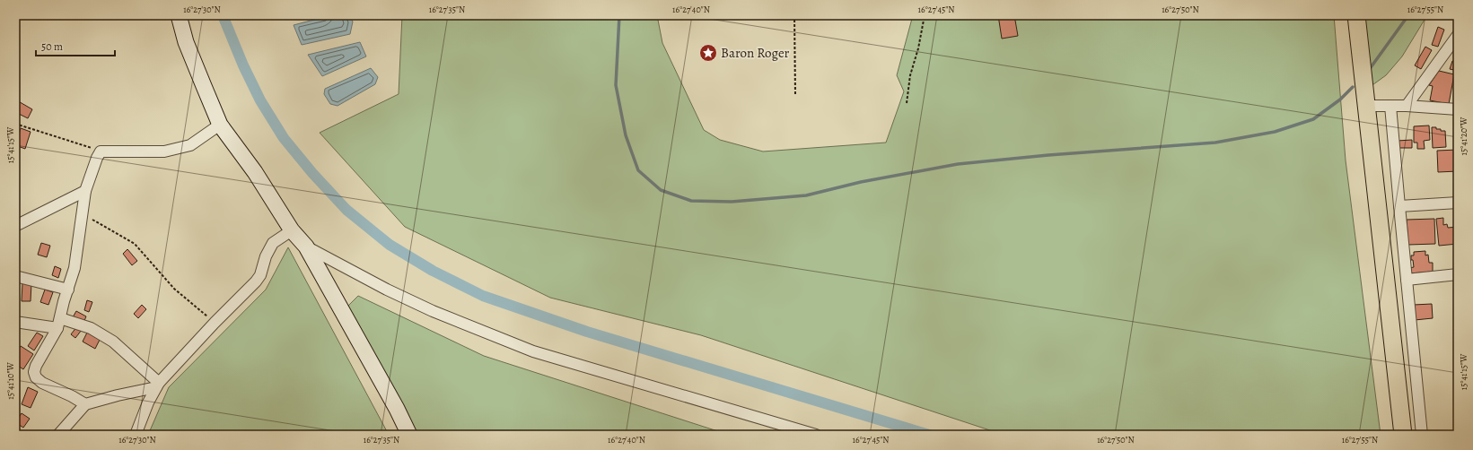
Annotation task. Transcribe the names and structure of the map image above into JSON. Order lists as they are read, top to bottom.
{
  "places": {
    "place": ["Baron Roger"]
  },
  "scale_bar": "50 m",
  "coordinates": [
    "16°27'30\"N",
    "16°27'35\"N",
    "16°27'40\"N",
    "16°27'45\"N",
    "16°27'50\"N",
    "16°27'55\"N",
    "15°41'20\"W",
    "15°41'15\"W",
    "15°41'10\"W"
  ]
}
